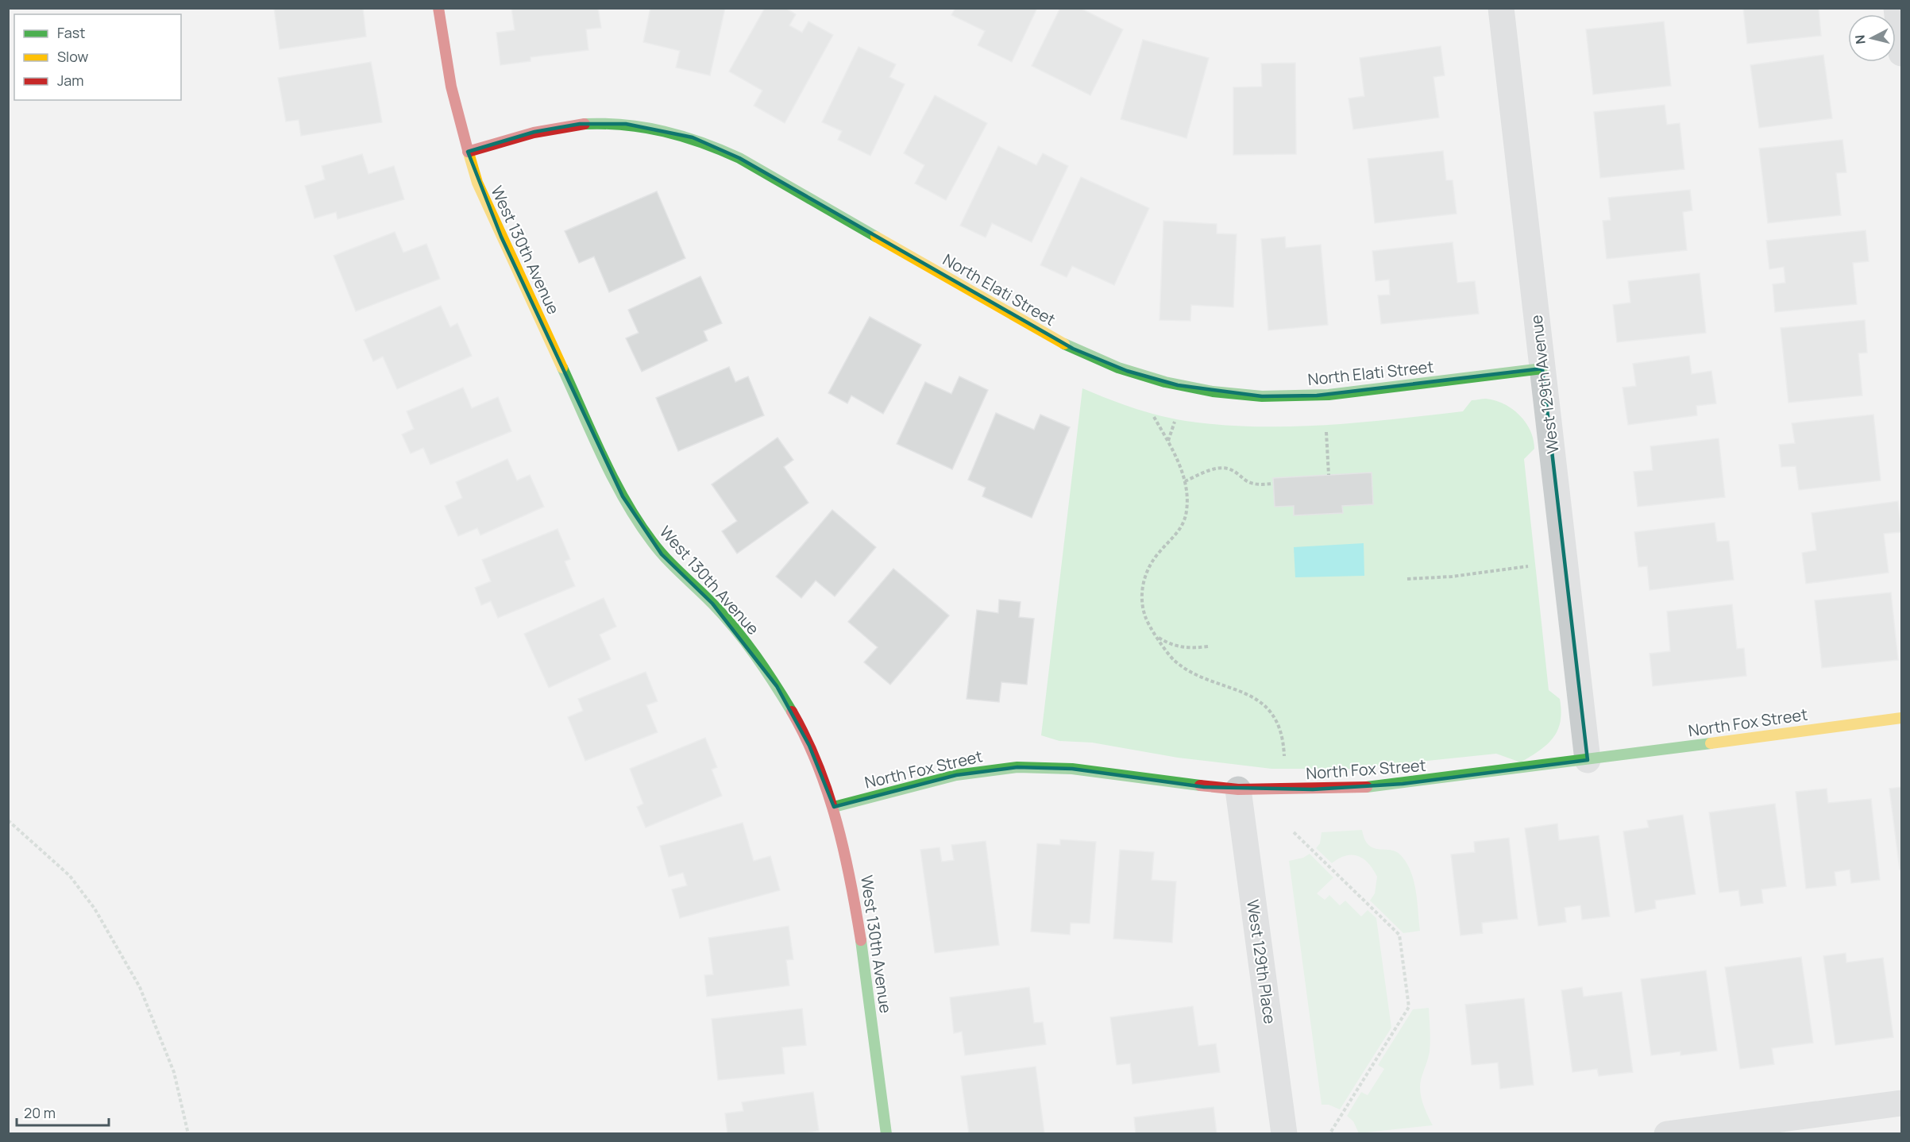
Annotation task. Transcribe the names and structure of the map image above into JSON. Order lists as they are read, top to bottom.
{
  "streets": {
    "street": [
      "West 130th Avenue",
      "North Elati Street",
      "West 129th Avenue",
      "North Fox Street",
      "West 129th Place"
    ]
  },
  "crossings": [
    ["West 130th Avenue", "North Elati Street"],
    ["West 130th Avenue", "North Fox Street"],
    ["North Elati Street", "West 129th Avenue"],
    ["West 129th Avenue", "North Fox Street"],
    ["North Fox Street", "West 129th Place"]
  ],
  "legend": ["Fast", "Slow", "Jam"],
  "scale_bar": "20 m",
  "north": "left"
}
